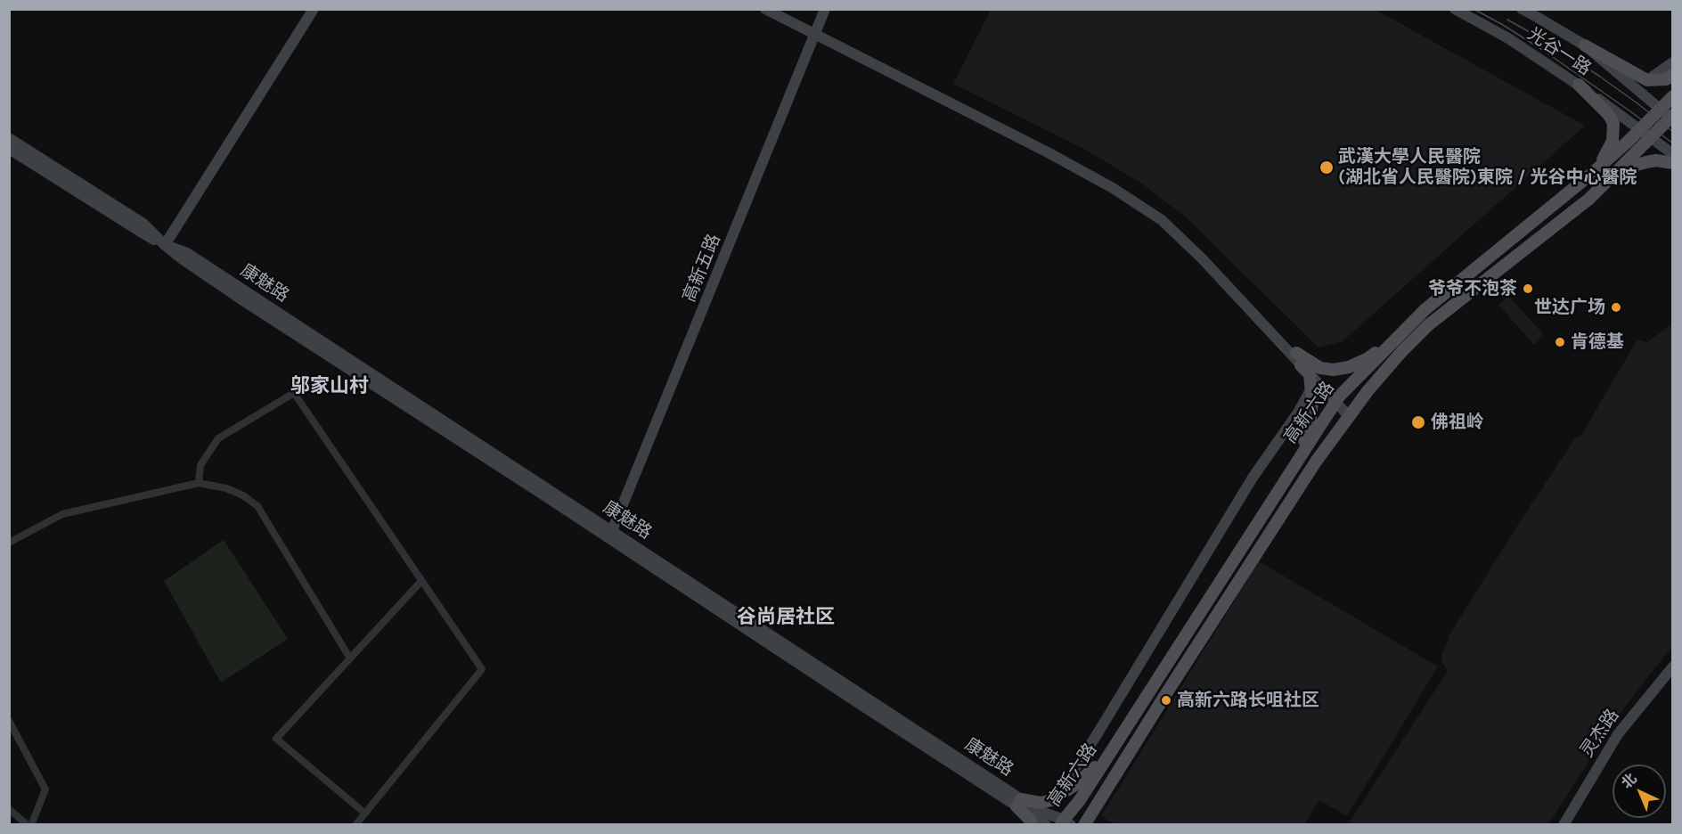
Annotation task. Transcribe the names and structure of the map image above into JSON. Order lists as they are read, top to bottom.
{
  "streets": {
    "main road": [
      "光谷一路",
      "高新五路",
      "康魅路",
      "高新六路",
      "灵杰路"
    ]
  },
  "crossings": [
    ["光谷一路", "高新六路"],
    ["高新五路", "康魅路"],
    ["康魅路", "高新六路"]
  ],
  "districts": ["邬家山村", "谷尚居社区"],
  "places": [
    "武漢大學人民醫院 (湖北省人民醫院)東院 / 光谷中心醫院",
    "爷爷不泡茶",
    "世达广场",
    "肯德基",
    "佛祖岭",
    "高新六路长咀社区"
  ],
  "north": "top left"
}
